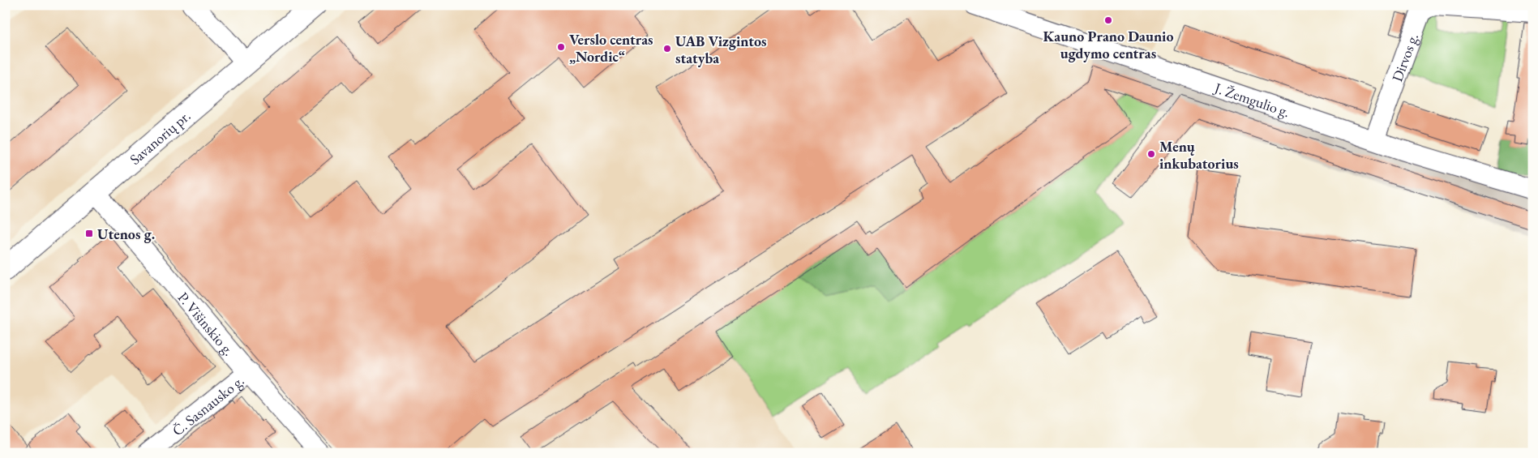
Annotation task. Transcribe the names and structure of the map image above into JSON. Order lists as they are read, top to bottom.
{
  "streets": {
    "main road": ["Savanorių pr."],
    "street": [
      "Dirvos g.",
      "J. Žemgulio g.",
      "P. Višinskio g.",
      "Č. Sasnausko g."
    ]
  },
  "crossings": [
    ["Dirvos g.", "J. Žemgulio g."],
    ["Savanorių pr.", "P. Višinskio g."],
    ["P. Višinskio g.", "Č. Sasnausko g."]
  ],
  "places": {
    "other": [
      "Kauno Prano Daunio ugdymo centras",
      "Verslo centras „Nordic“",
      "UAB Vizgintos statyba",
      "Menų inkubatorius"
    ],
    "transit": ["Utenos g."]
  }
}
